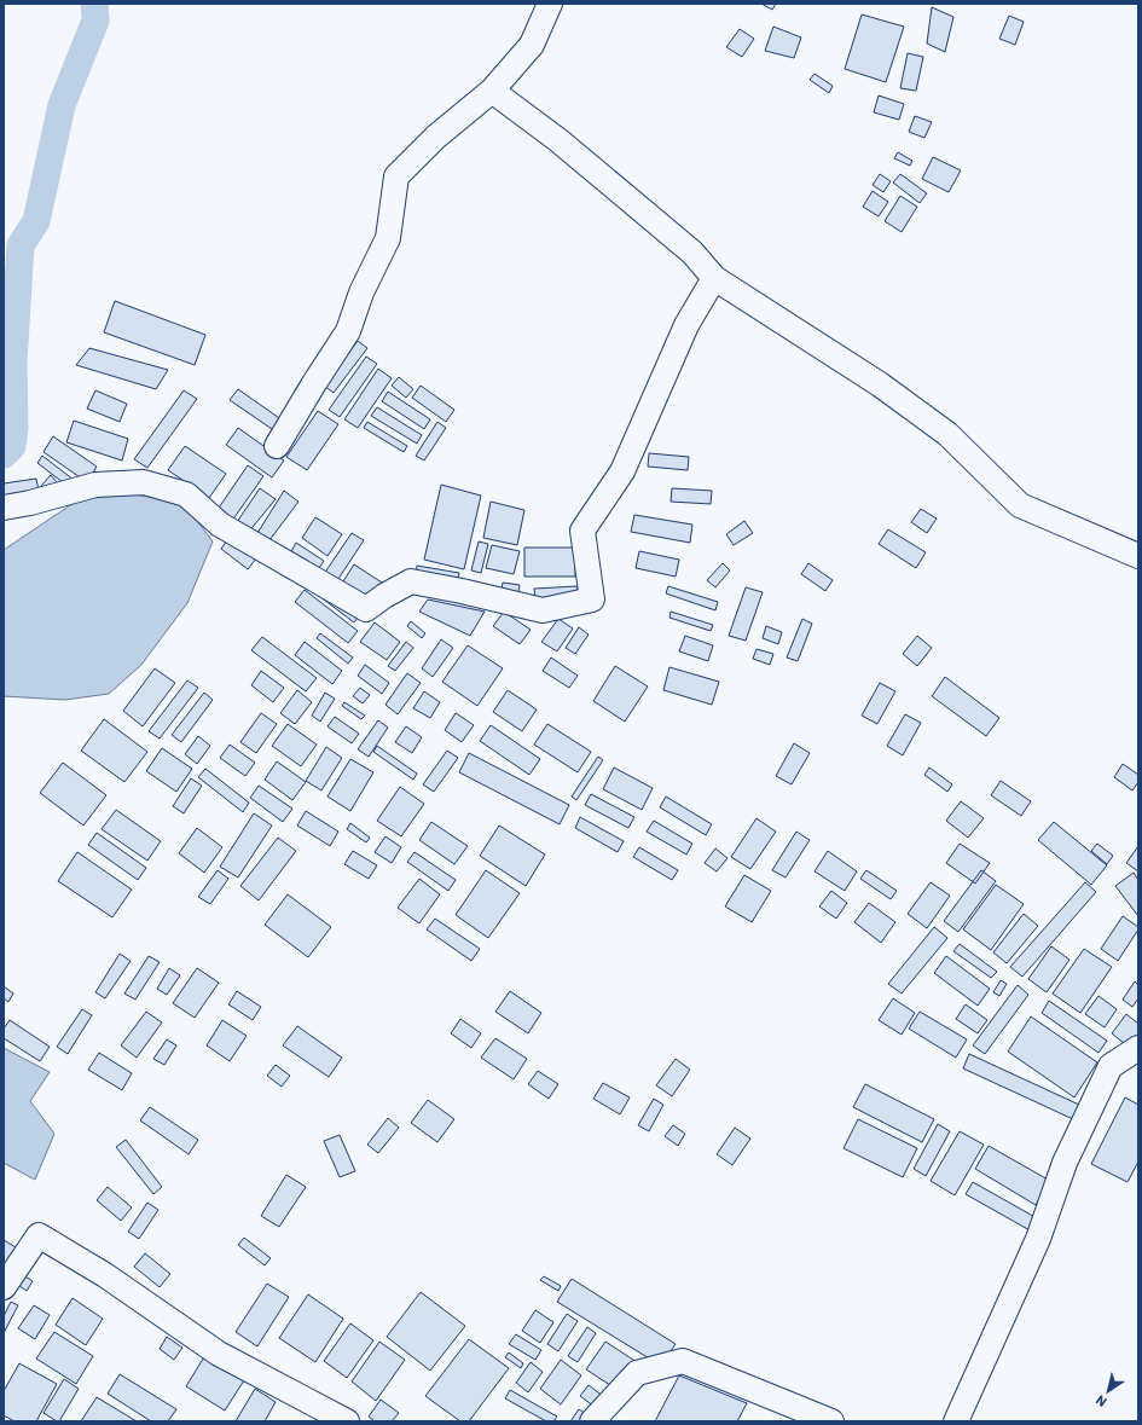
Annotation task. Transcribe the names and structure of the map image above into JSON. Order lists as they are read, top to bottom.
{
  "north": "bottom left"
}
